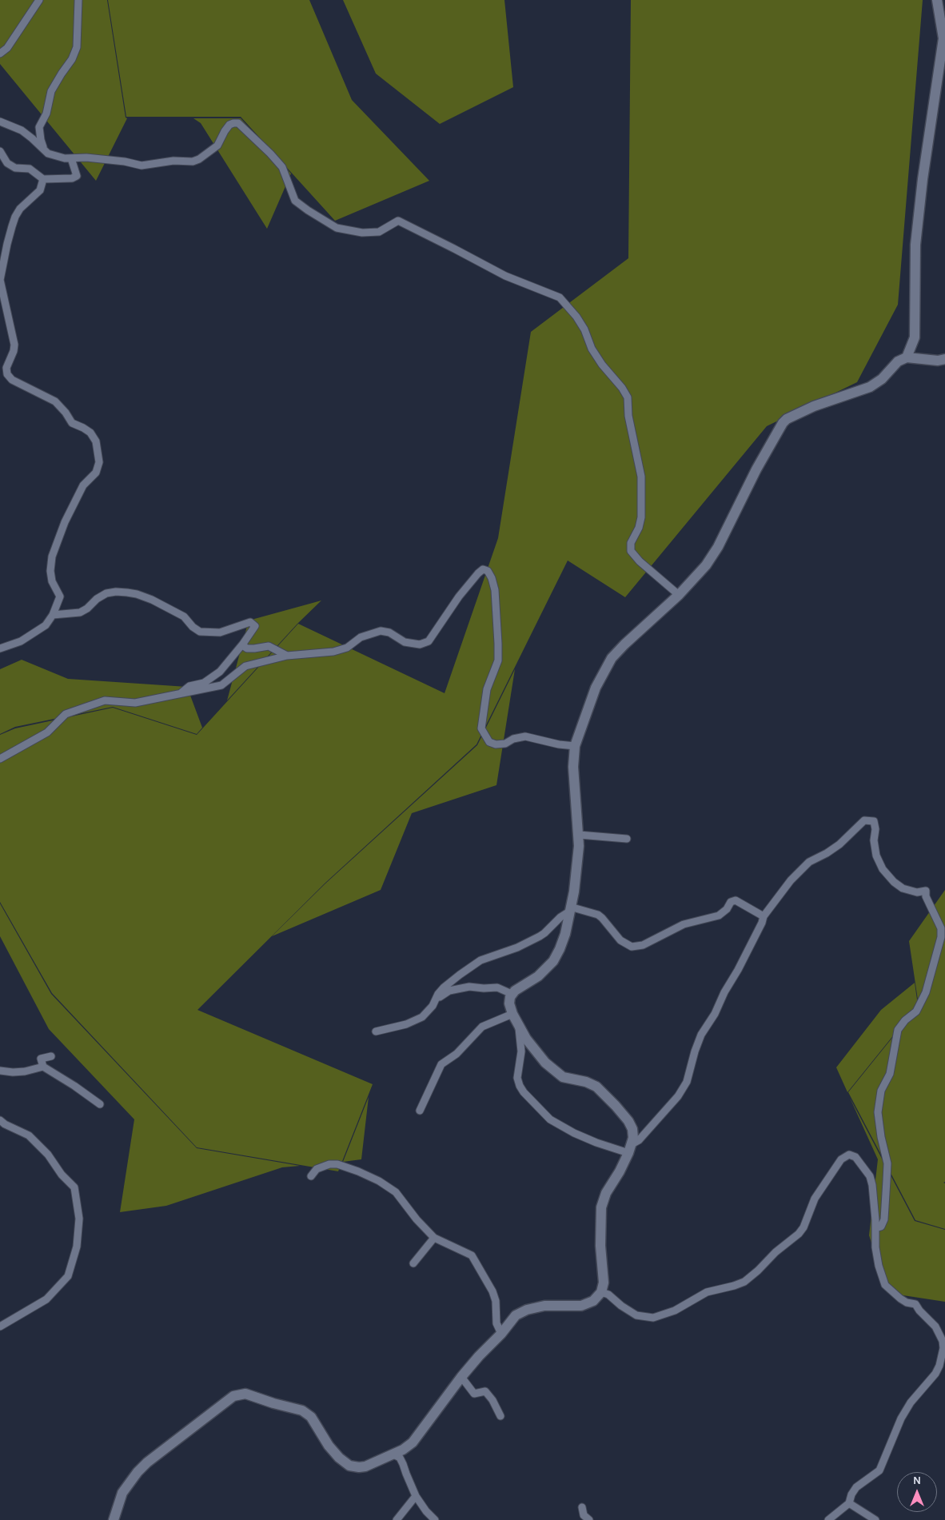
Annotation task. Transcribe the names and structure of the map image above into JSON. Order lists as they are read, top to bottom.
{
  "north": "top"
}
